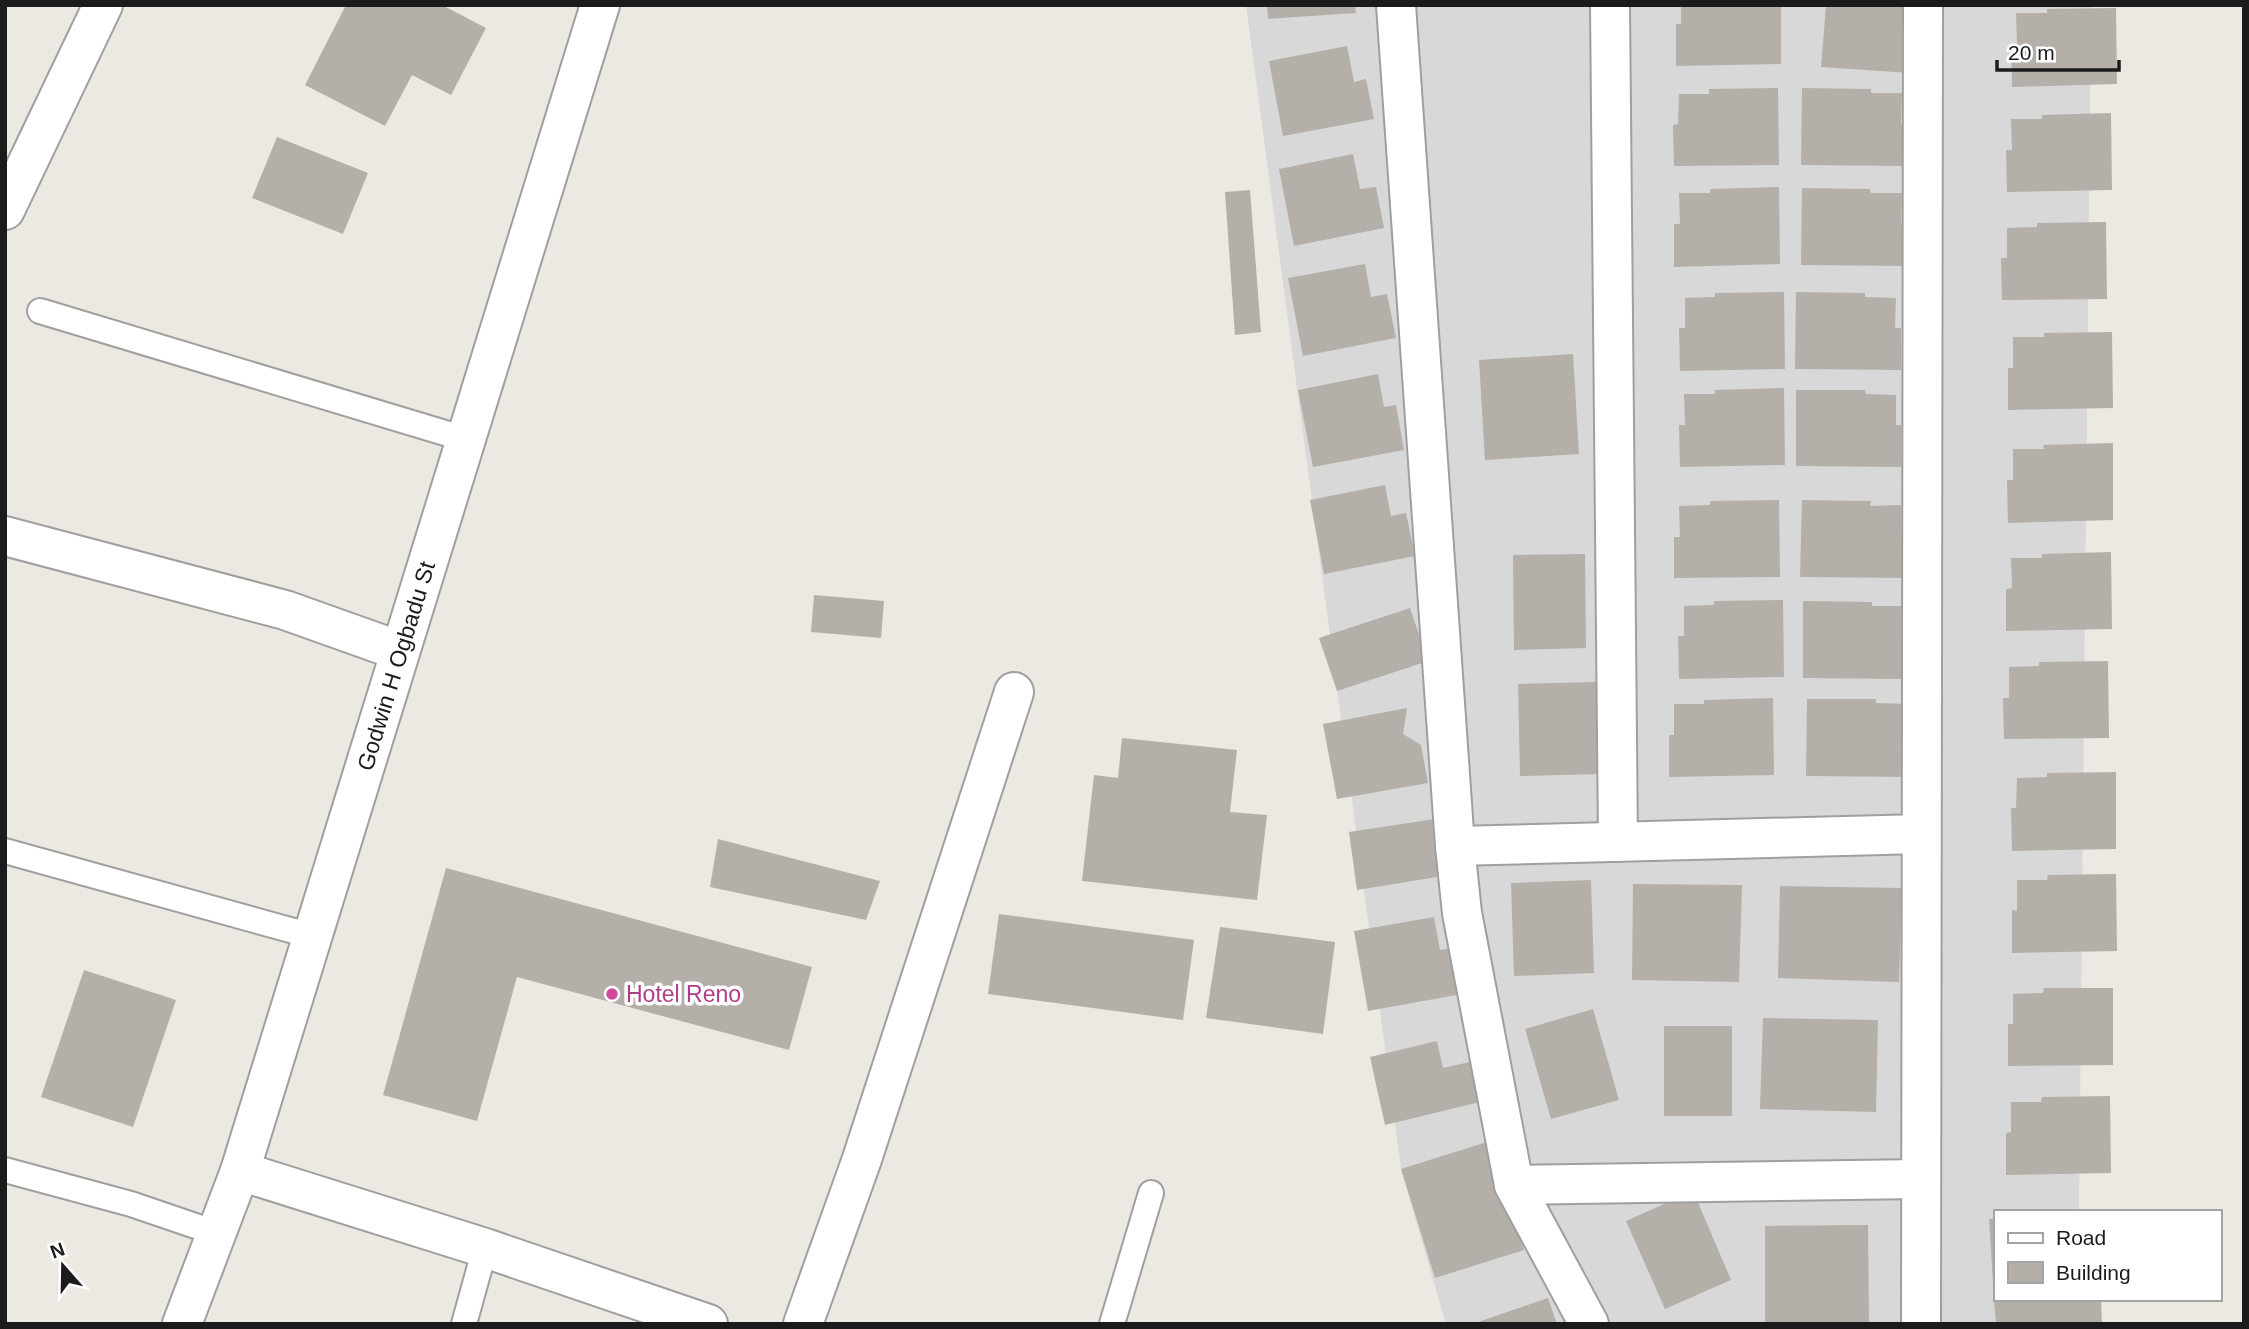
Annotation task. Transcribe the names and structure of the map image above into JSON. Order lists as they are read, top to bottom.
{
  "streets": {
    "street": ["Godwin H Ogbadu St"]
  },
  "places": ["Hotel Reno"],
  "legend": ["Road", "Building"],
  "scale_bar": "20 m",
  "north": "top"
}
